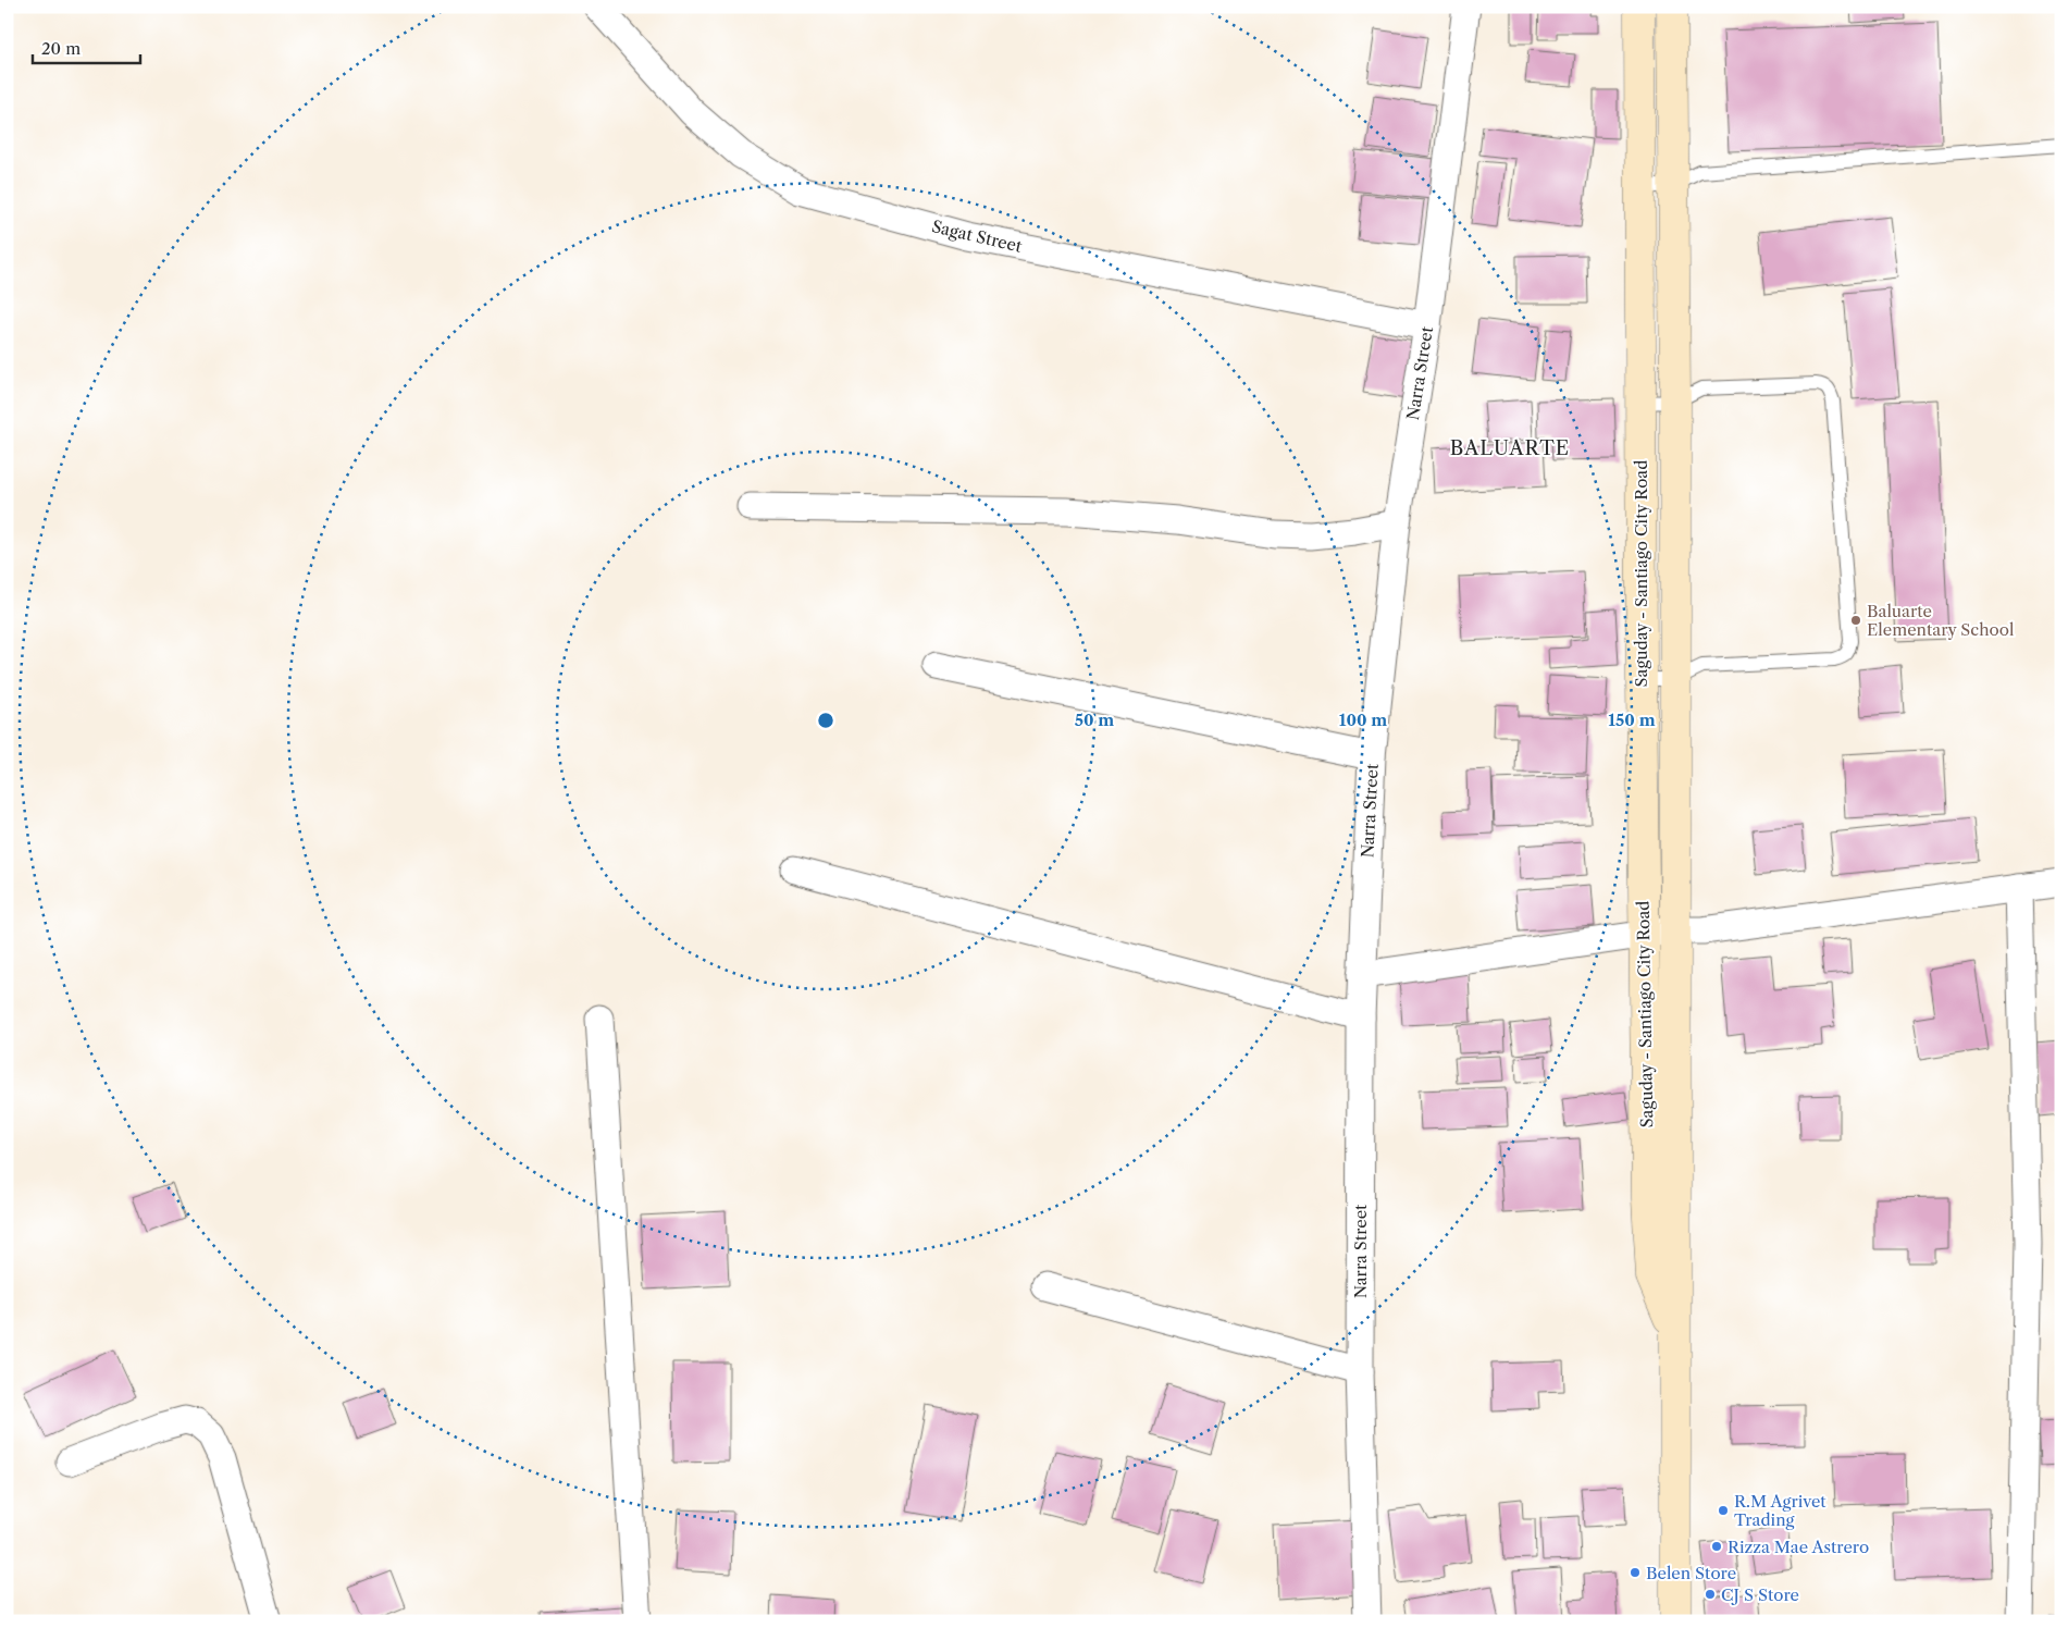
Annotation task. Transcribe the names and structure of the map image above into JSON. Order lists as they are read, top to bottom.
{
  "streets": {
    "main road": ["Saguday - Santiago City Road"],
    "street": ["Sagat Street", "Narra Street"]
  },
  "crossings": [
    ["Sagat Street", "Narra Street"]
  ],
  "districts": ["BALUARTE"],
  "places": [
    "Baluarte Elementary School",
    "R.M Agrivet Trading",
    "Rizza Mae Astrero",
    "Belen Store",
    "CJ S Store"
  ],
  "scale_bar": "20 m",
  "rings": ["50 m", "100 m", "150 m"]
}
